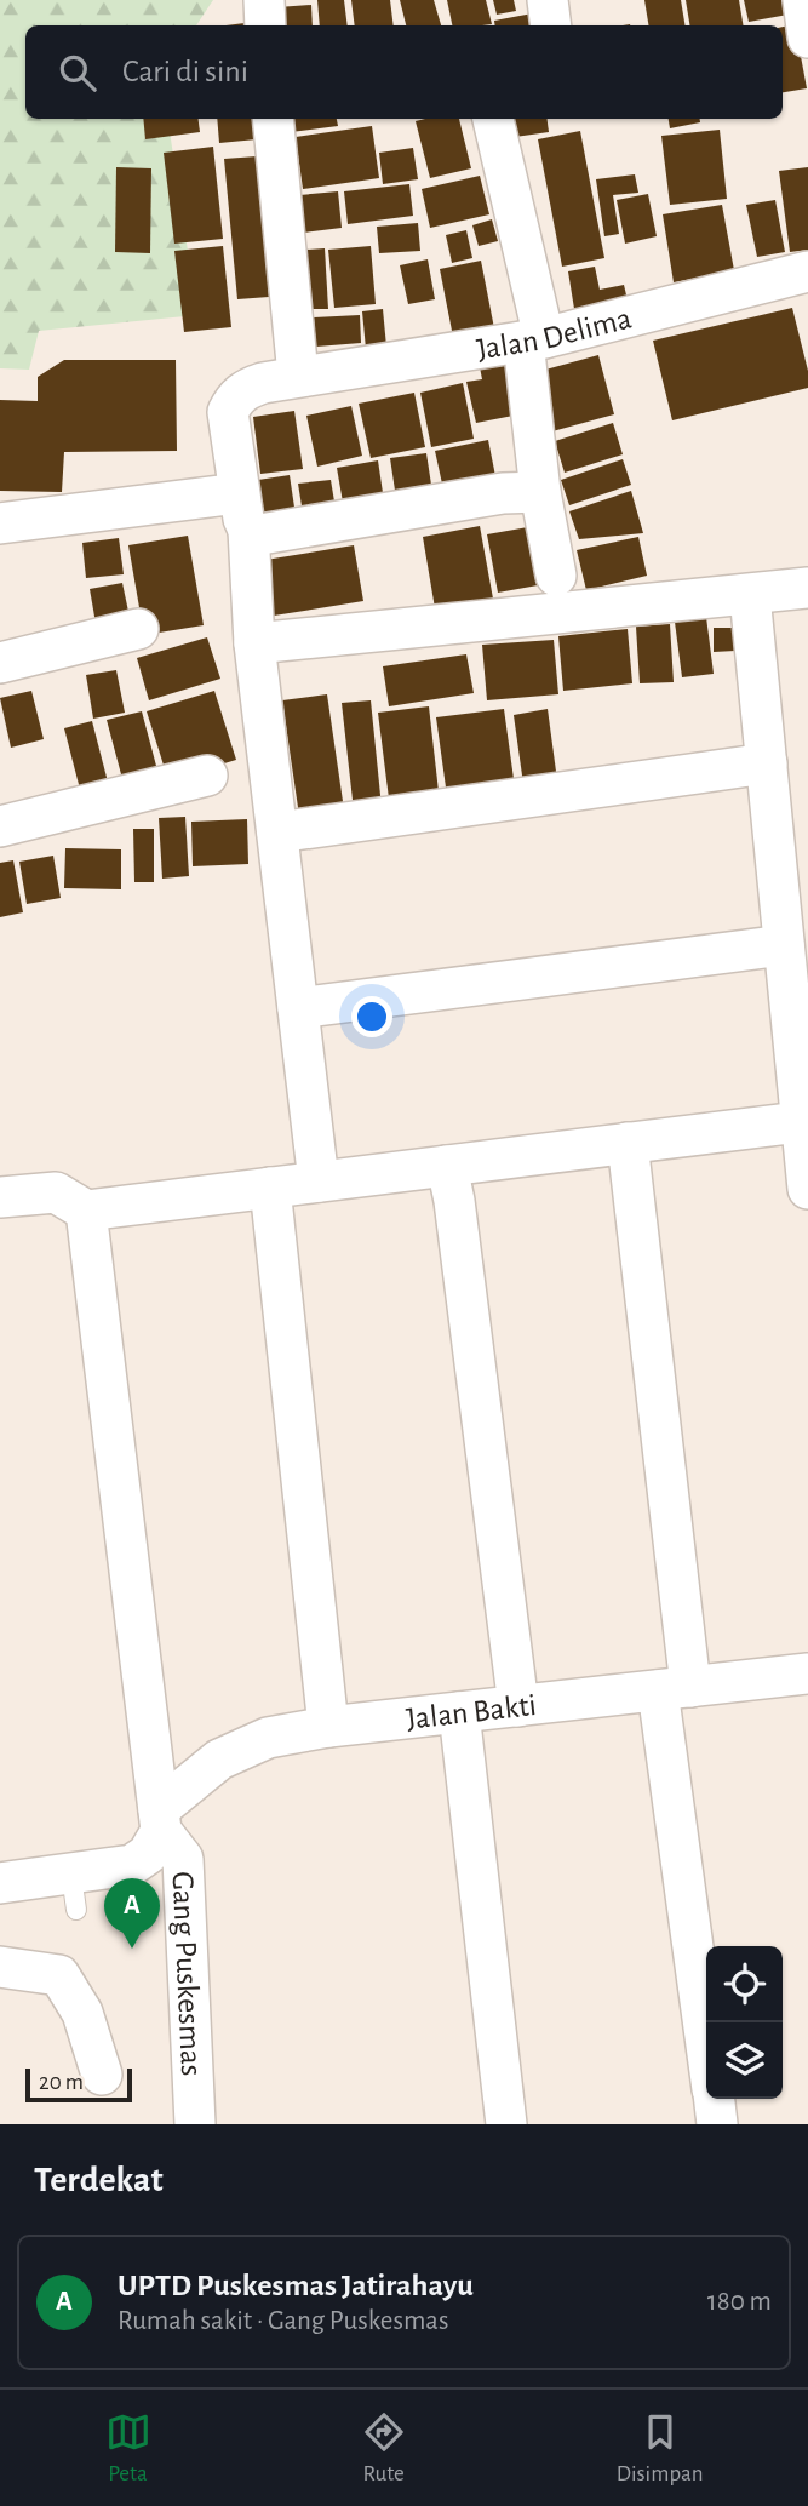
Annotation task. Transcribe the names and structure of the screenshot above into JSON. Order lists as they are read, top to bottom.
{
  "streets": {
    "street": ["Jalan Delima", "Jalan Bakti", "Gang Puskesmas"]
  },
  "crossings": [
    ["Jalan Bakti", "Gang Puskesmas"]
  ],
  "scale_bar": "20 m",
  "page": {
    "search": "Cari di sini",
    "pins": "A",
    "scale": "20 m",
    "heading": "Terdekat",
    "list": [
      {
        "mark": "A",
        "name": "UPTD Puskesmas Jatirahayu",
        "note": "Rumah sakit · Gang Puskesmas",
        "value": "180 m"
      }
    ],
    "nav": ["Peta", "Rute", "Disimpan"]
  }
}
